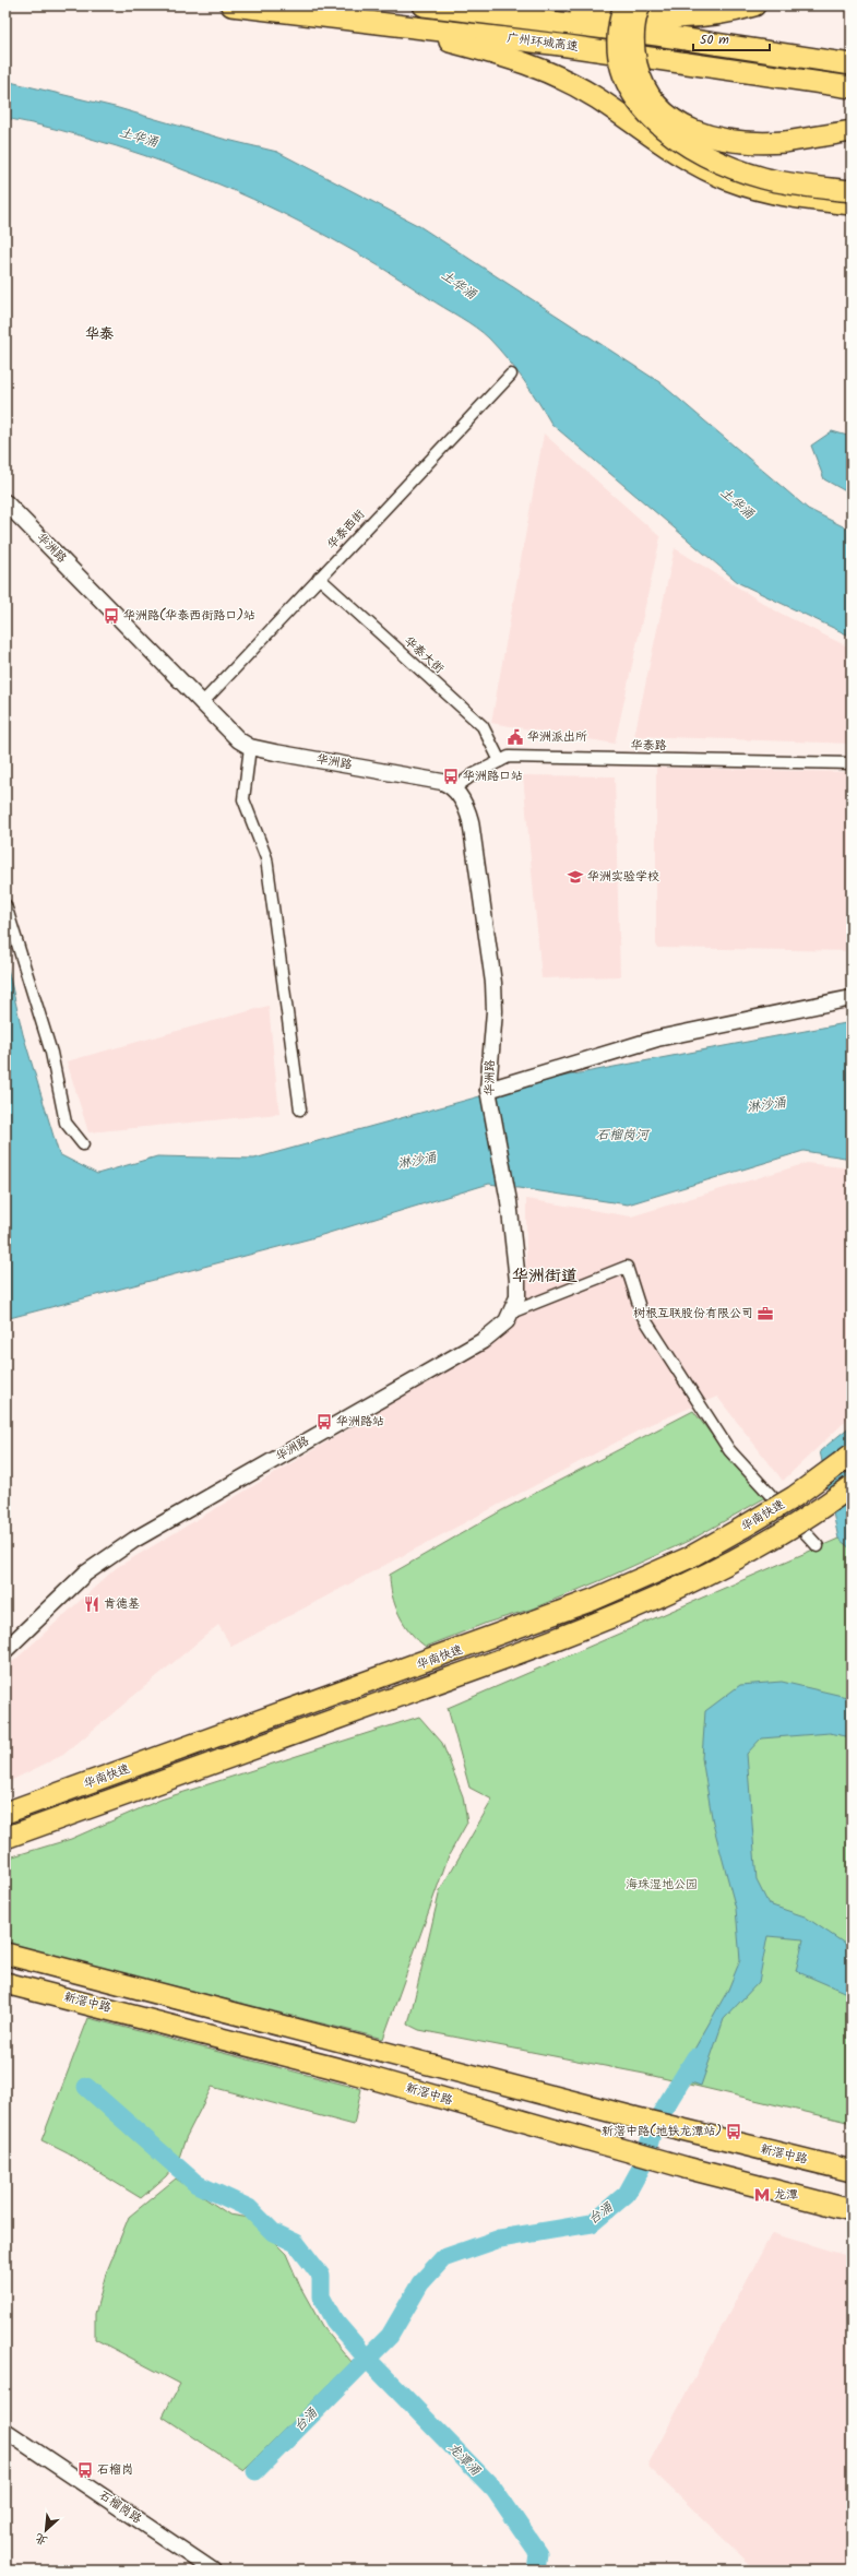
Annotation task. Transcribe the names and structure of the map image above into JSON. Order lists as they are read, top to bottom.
{
  "streets": {
    "highway": ["广州环城高速", "华南快速", "新滘中路"],
    "main road": ["华洲路", "石榴岗路"],
    "street": ["华泰西街", "华泰大街", "华泰路"]
  },
  "crossings": [
    ["华泰西街", "华洲路"],
    ["华泰西街", "华泰大街"],
    ["华洲路", "华泰路"],
    ["华泰大街", "华泰路"]
  ],
  "districts": ["华泰", "华洲街道"],
  "water": [
    "土华涌",
    "淋沙涌",
    "石榴岗河",
    "台涌",
    "龙潭涌"
  ],
  "parks": ["海珠湿地公园"],
  "places": {
    "bus stop": [
      "华洲路(华泰西街路口)站",
      "华洲路口站",
      "华洲路站",
      "新滘中路(地铁龙潭站)",
      "石榴岗"
    ],
    "public building": ["华洲派出所"],
    "school or university": ["华洲实验学校"],
    "office": ["树根互联股份有限公司"],
    "restaurant": ["肯德基"],
    "metro station": ["龙潭"]
  },
  "scale_bar": "50 m",
  "north": "bottom left"
}
